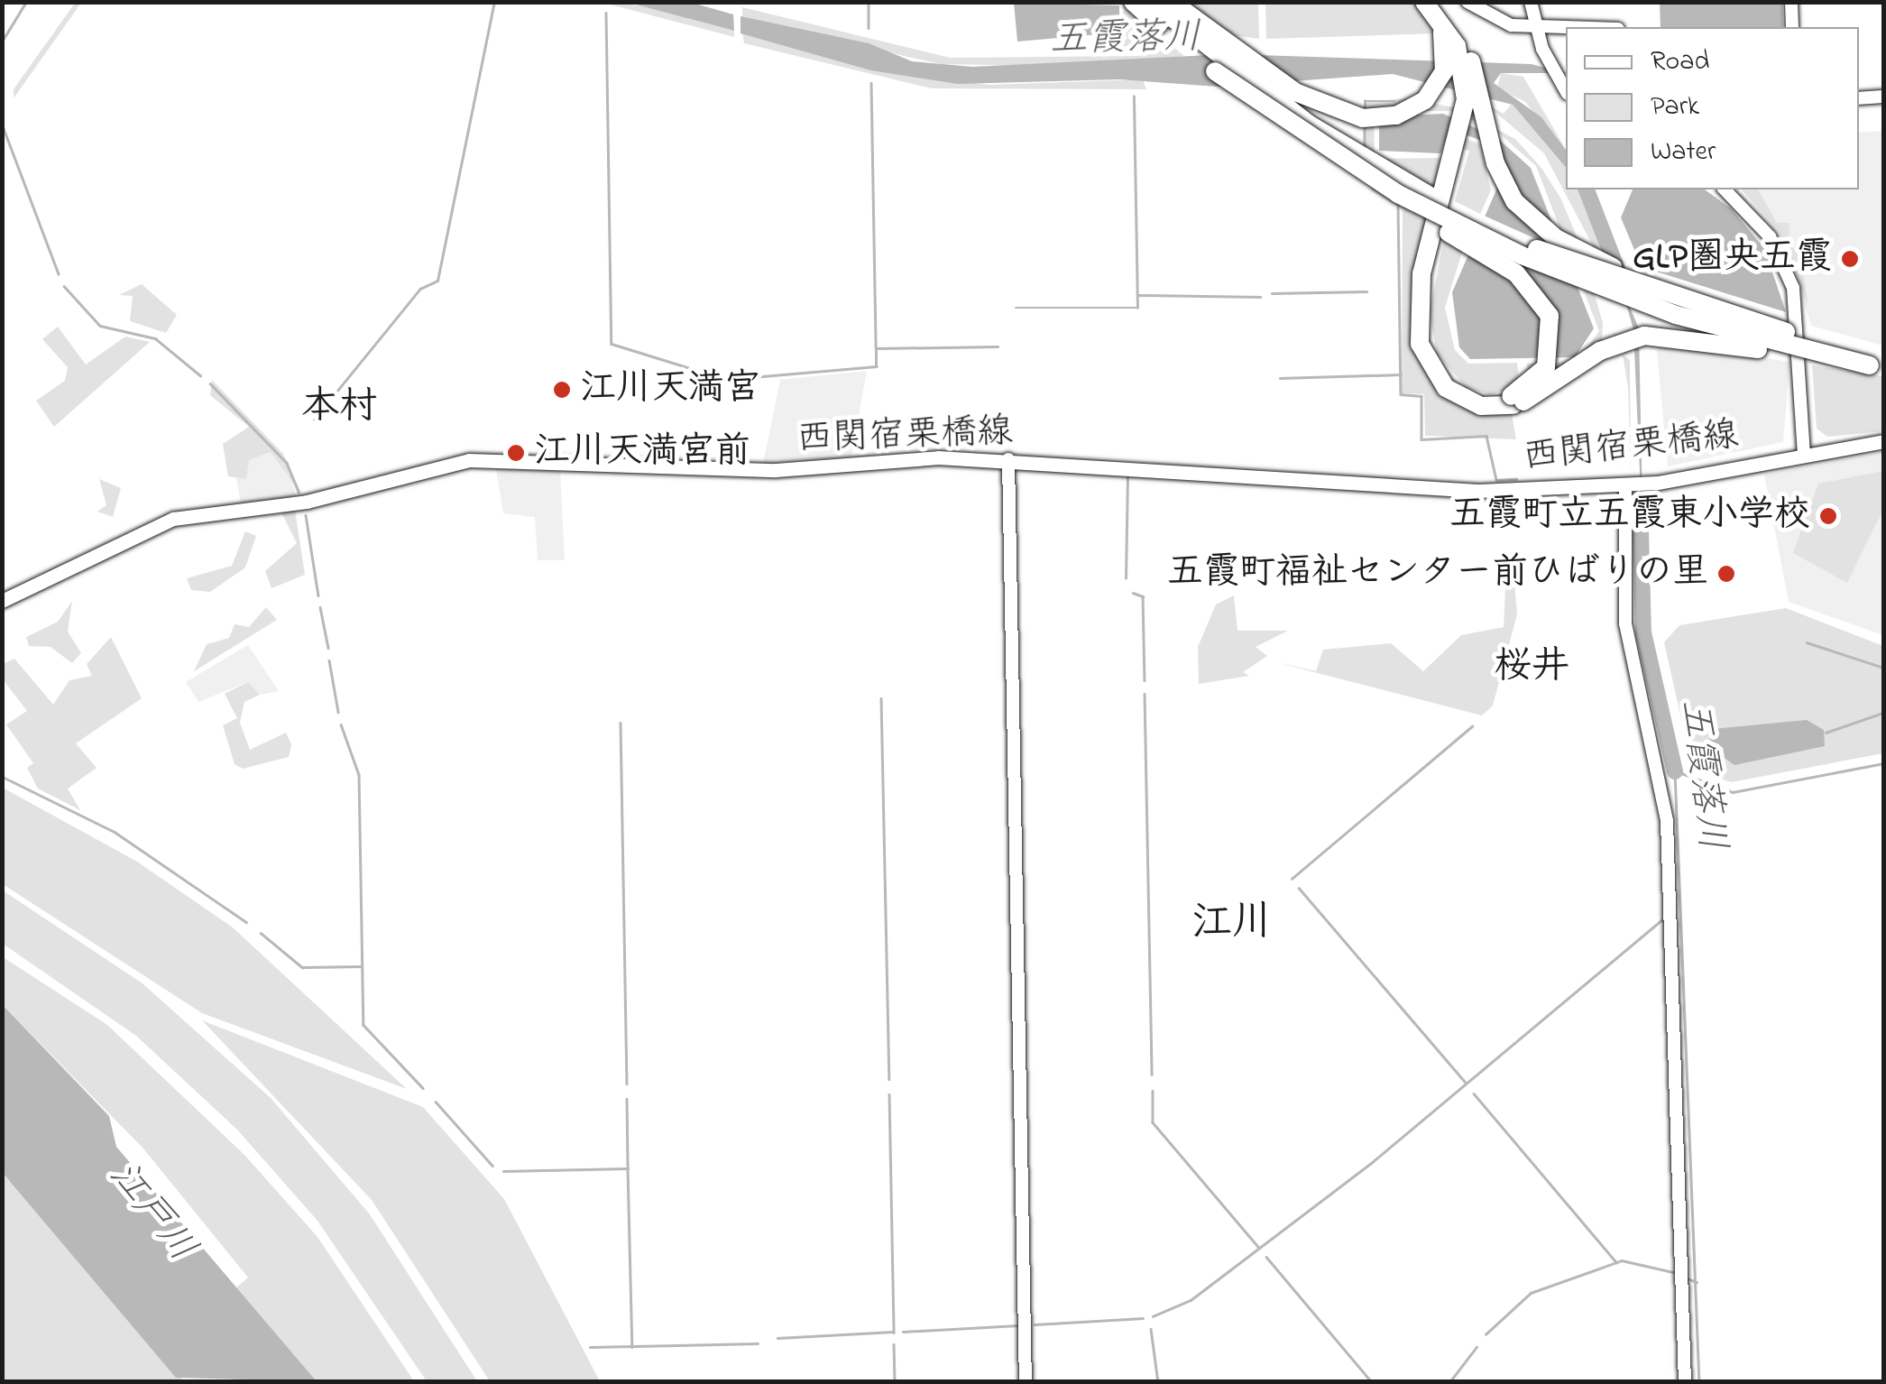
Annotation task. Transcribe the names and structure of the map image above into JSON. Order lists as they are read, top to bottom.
{
  "streets": {
    "main road": ["西関宿栗橋線"]
  },
  "districts": ["本村", "桜井", "江川"],
  "water": ["五霞落川", "江戸川"],
  "places": [
    "GLP圏央五霞",
    "江川天満宮",
    "江川天満宮前",
    "五霞町立五霞東小学校",
    "五霞町福祉センター前ひばりの里"
  ],
  "legend": ["Road", "Park", "Water"]
}
